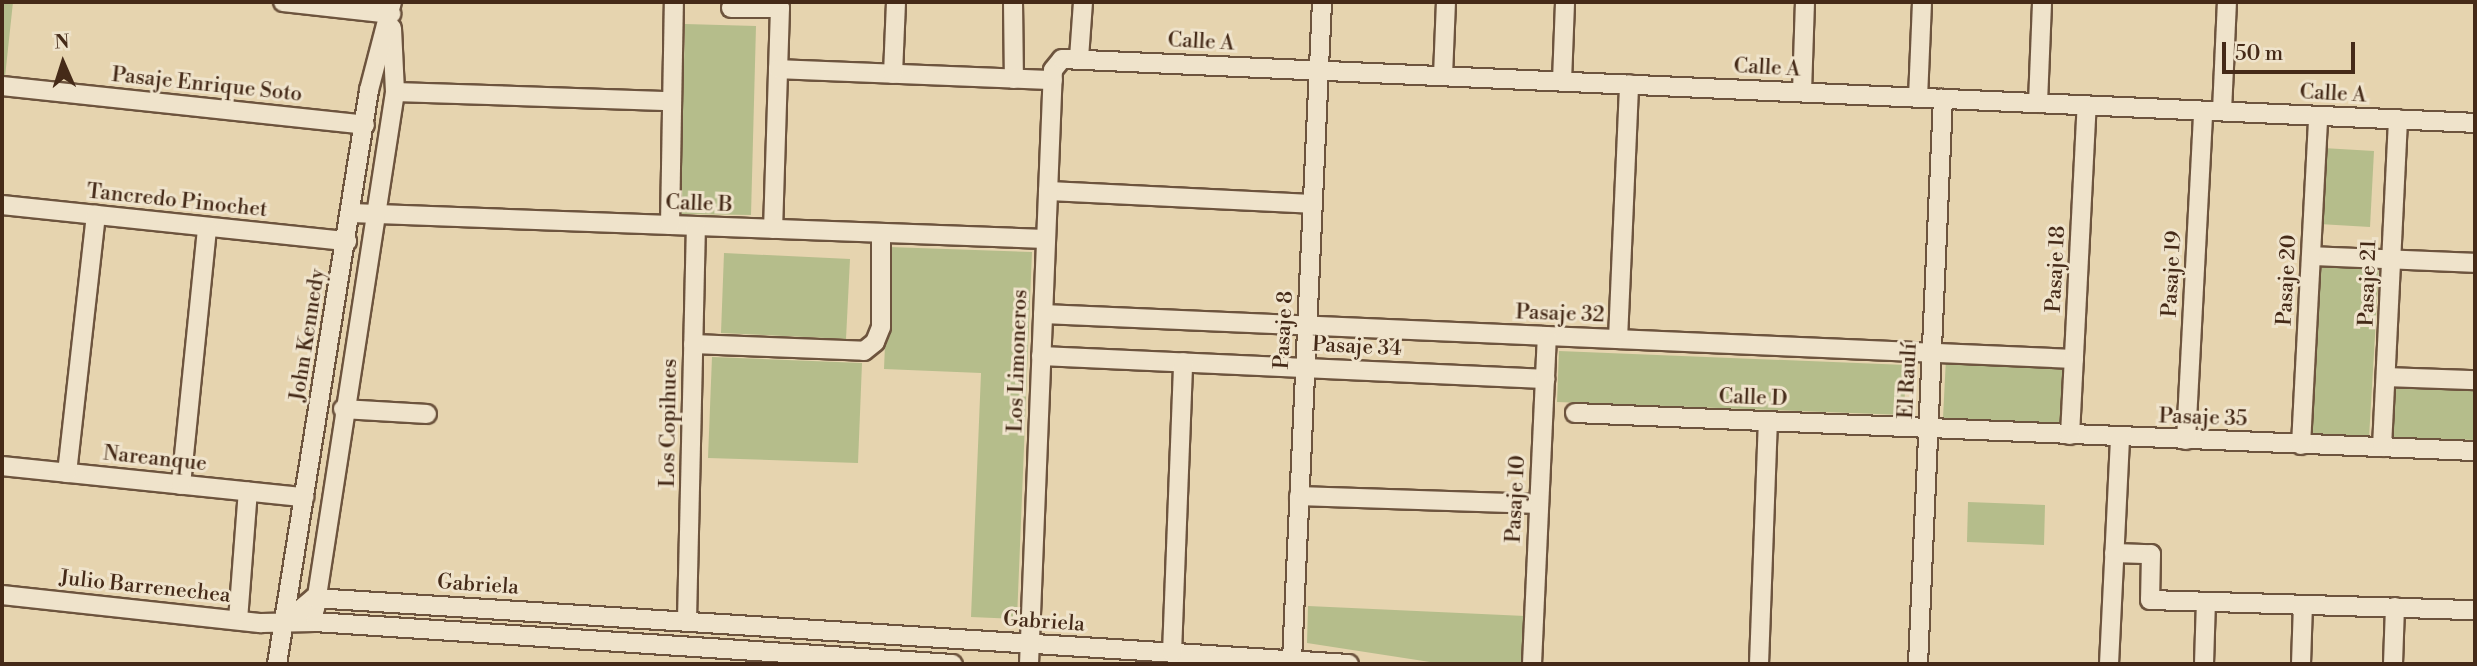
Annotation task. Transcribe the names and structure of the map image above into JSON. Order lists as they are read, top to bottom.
{
  "streets": {
    "street": [
      "Calle A",
      "Pasaje Enrique Soto",
      "Tancredo Pinochet",
      "Calle B",
      "Pasaje 18",
      "Pasaje 19",
      "Pasaje 20",
      "Pasaje 21",
      "Pasaje 32",
      "Pasaje 8",
      "John Kennedy",
      "Pasaje 34",
      "Los Limoneros",
      "El Raulí",
      "Calle D",
      "Pasaje 35",
      "Los Copihues",
      "Nareanque",
      "Pasaje 10",
      "Gabriela",
      "Julio Barrenechea"
    ]
  },
  "crossings": [
    ["Calle A", "Pasaje 18"],
    ["Calle A", "Pasaje 19"],
    ["Calle A", "Pasaje 20"],
    ["Calle A", "Pasaje 21"],
    ["Calle A", "Pasaje 8"],
    ["Calle A", "Los Limoneros"],
    ["Calle A", "El Raulí"],
    ["Pasaje Enrique Soto", "John Kennedy"],
    ["Tancredo Pinochet", "John Kennedy"],
    ["Calle B", "John Kennedy"],
    ["Calle B", "Los Limoneros"],
    ["Calle B", "Los Copihues"],
    ["Pasaje 18", "Pasaje 32"],
    ["Pasaje 18", "Pasaje 35"],
    ["Pasaje 19", "Pasaje 35"],
    ["Pasaje 20", "Pasaje 35"],
    ["Pasaje 21", "Pasaje 35"],
    ["Pasaje 32", "Pasaje 8"],
    ["Pasaje 32", "Los Limoneros"],
    ["Pasaje 32", "El Raulí"],
    ["Pasaje 32", "Pasaje 10"],
    ["Pasaje 8", "Pasaje 34"],
    ["Pasaje 8", "Gabriela"],
    ["John Kennedy", "Nareanque"],
    ["John Kennedy", "Julio Barrenechea"],
    ["Pasaje 34", "Los Limoneros"],
    ["Pasaje 34", "Pasaje 10"],
    ["Los Limoneros", "Gabriela"],
    ["El Raulí", "Calle D"],
    ["El Raulí", "Pasaje 35"],
    ["Calle D", "Pasaje 35"],
    ["Los Copihues", "Gabriela"]
  ],
  "scale_bar": "50 m",
  "north": "top"
}
